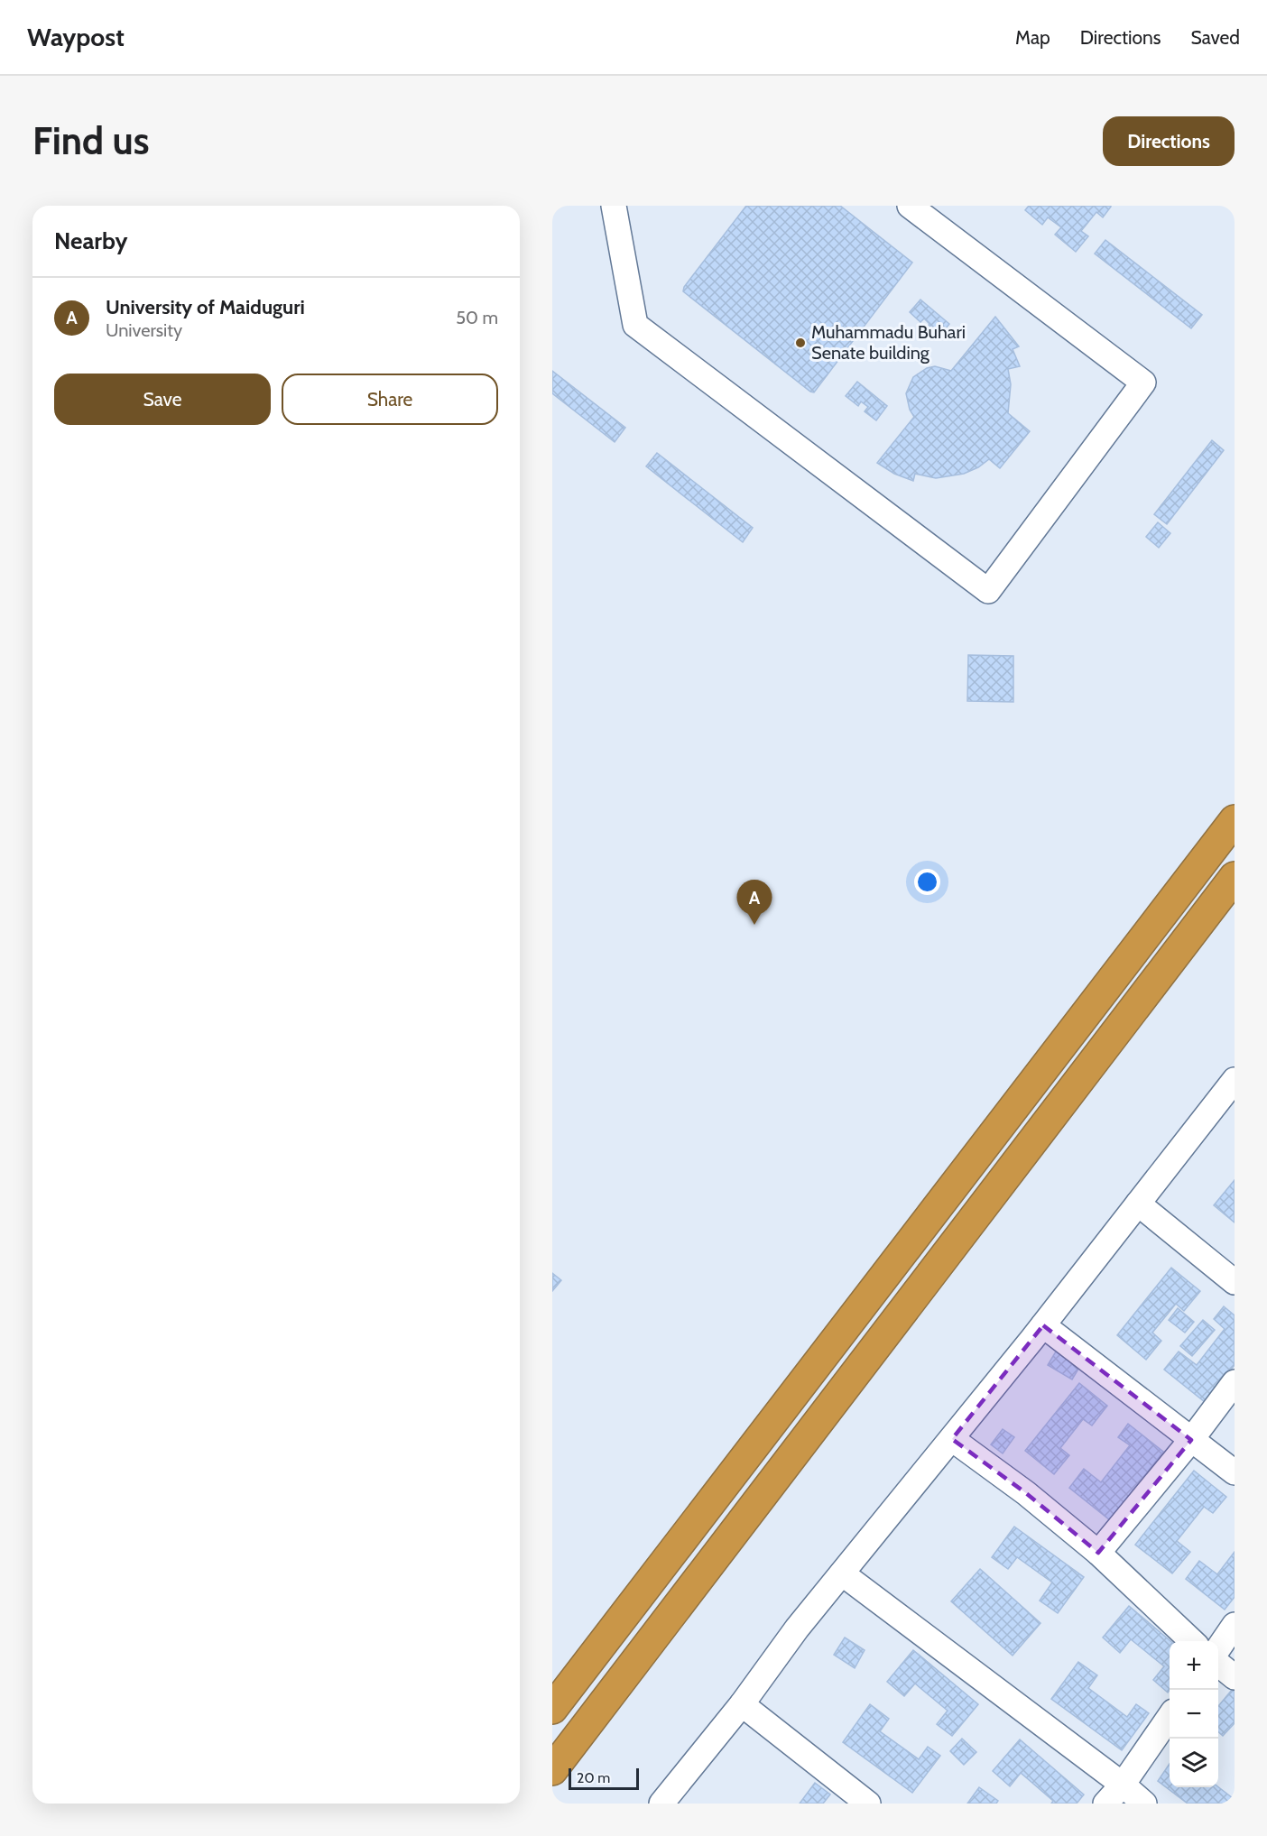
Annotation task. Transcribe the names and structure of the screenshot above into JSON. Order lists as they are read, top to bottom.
{
  "places": ["Muhammadu Buhari Senate building"],
  "scale_bar": "20 m",
  "page": {
    "header": "Waypost",
    "nav": ["Map", "Directions", "Saved"],
    "buttons": [
      "Directions",
      ["Save", "Share"]
    ],
    "title": "Find us",
    "heading": "Nearby",
    "list": [
      {
        "mark": "A",
        "name": "University of Maiduguri",
        "note": "University",
        "value": "50 m"
      }
    ],
    "pins": "A",
    "map_buttons": ["+", "−"],
    "scale": "20 m"
  }
}
